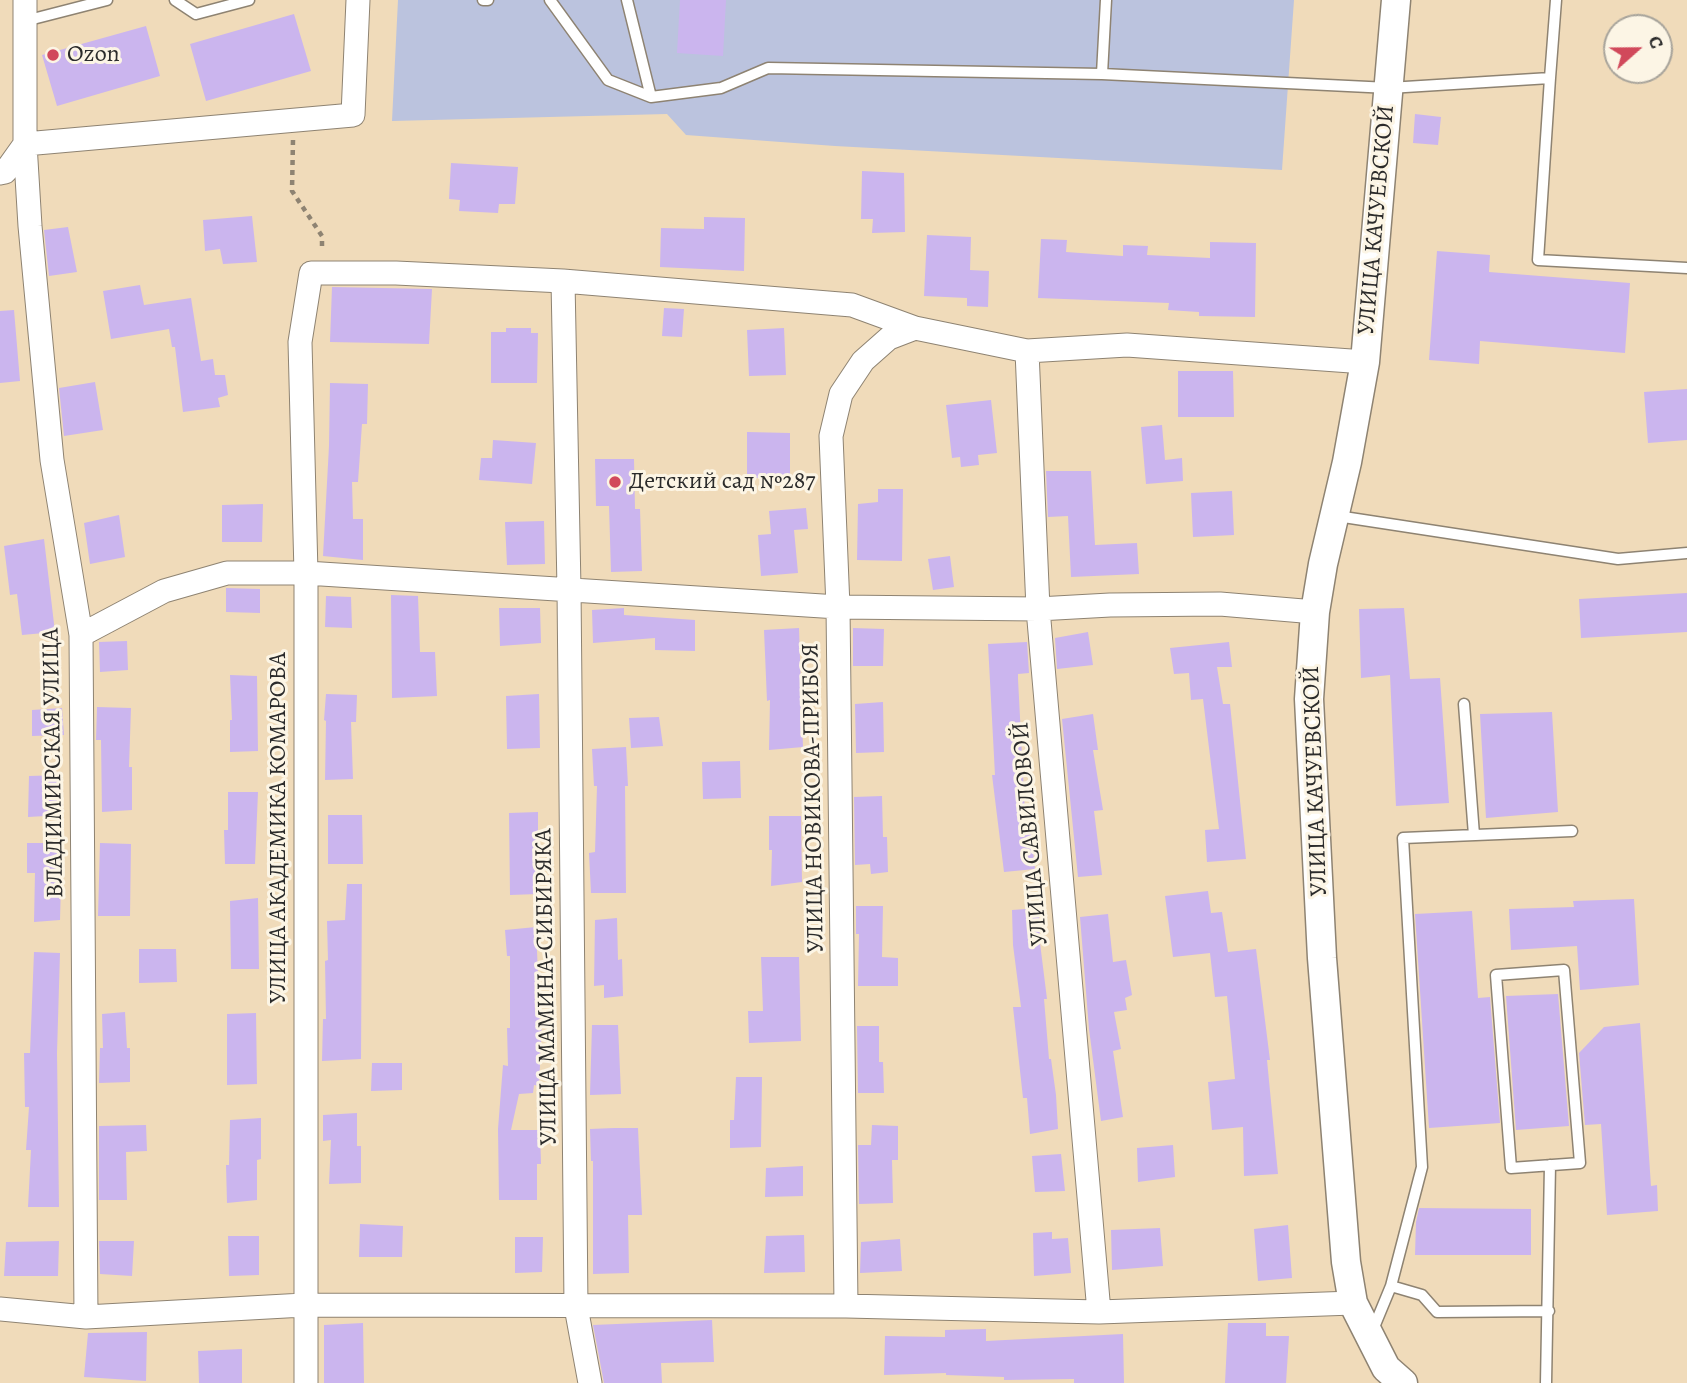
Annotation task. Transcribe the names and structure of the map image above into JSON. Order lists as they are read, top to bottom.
{
  "streets": {
    "street": [
      "УЛИЦА КАЧУЕВСКОЙ",
      "ВЛАДИМИРСКАЯ УЛИЦА",
      "УЛИЦА НОВИКОВА-ПРИБОЯ",
      "УЛИЦА АКАДЕМИКА КОМАРОВА",
      "УЛИЦА САВИЛОВОЙ",
      "УЛИЦА МАМИНА-СИБИРЯКА"
    ]
  },
  "places": ["Ozon", "Детский сад №287"],
  "north": "right"
}
